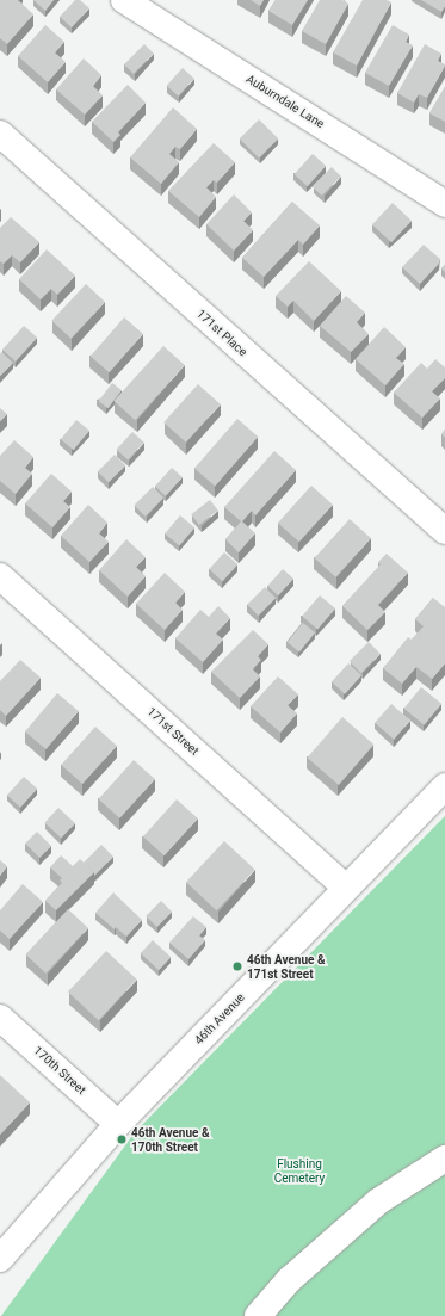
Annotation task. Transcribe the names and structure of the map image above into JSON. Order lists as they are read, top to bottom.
{
  "streets": {
    "street": [
      "Auburndale Lane",
      "171st Place",
      "171st Street",
      "46th Avenue",
      "170th Street"
    ]
  },
  "crossings": [
    ["171st Street", "46th Avenue"],
    ["46th Avenue", "170th Street"]
  ],
  "parks": ["Flushing Cemetery"],
  "places": ["46th Avenue & 171st Street", "46th Avenue & 170th Street"]
}
